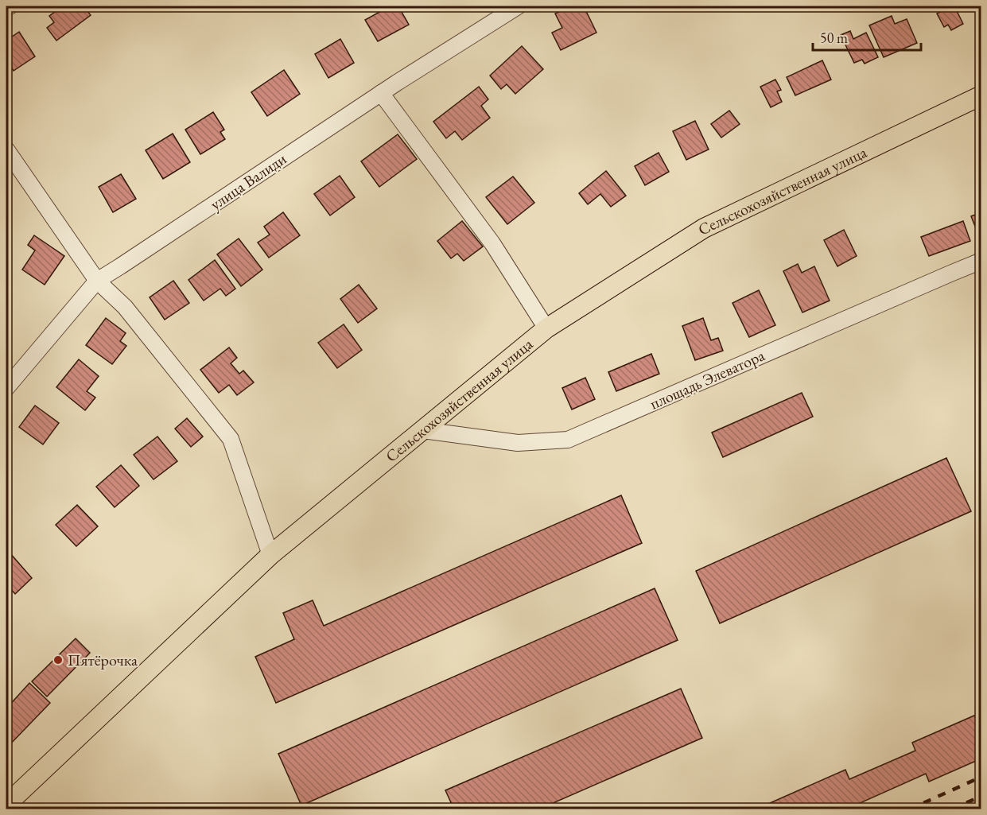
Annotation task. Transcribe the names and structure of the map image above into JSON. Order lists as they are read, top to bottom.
{
  "streets": {
    "main road": ["Сельскохозяйственная улица"],
    "street": ["улица Валиди", "площадь Элеватора"]
  },
  "crossings": [
    ["Сельскохозяйственная улица", "площадь Элеватора"]
  ],
  "places": ["Пятёрочка"],
  "scale_bar": "50 m"
}
